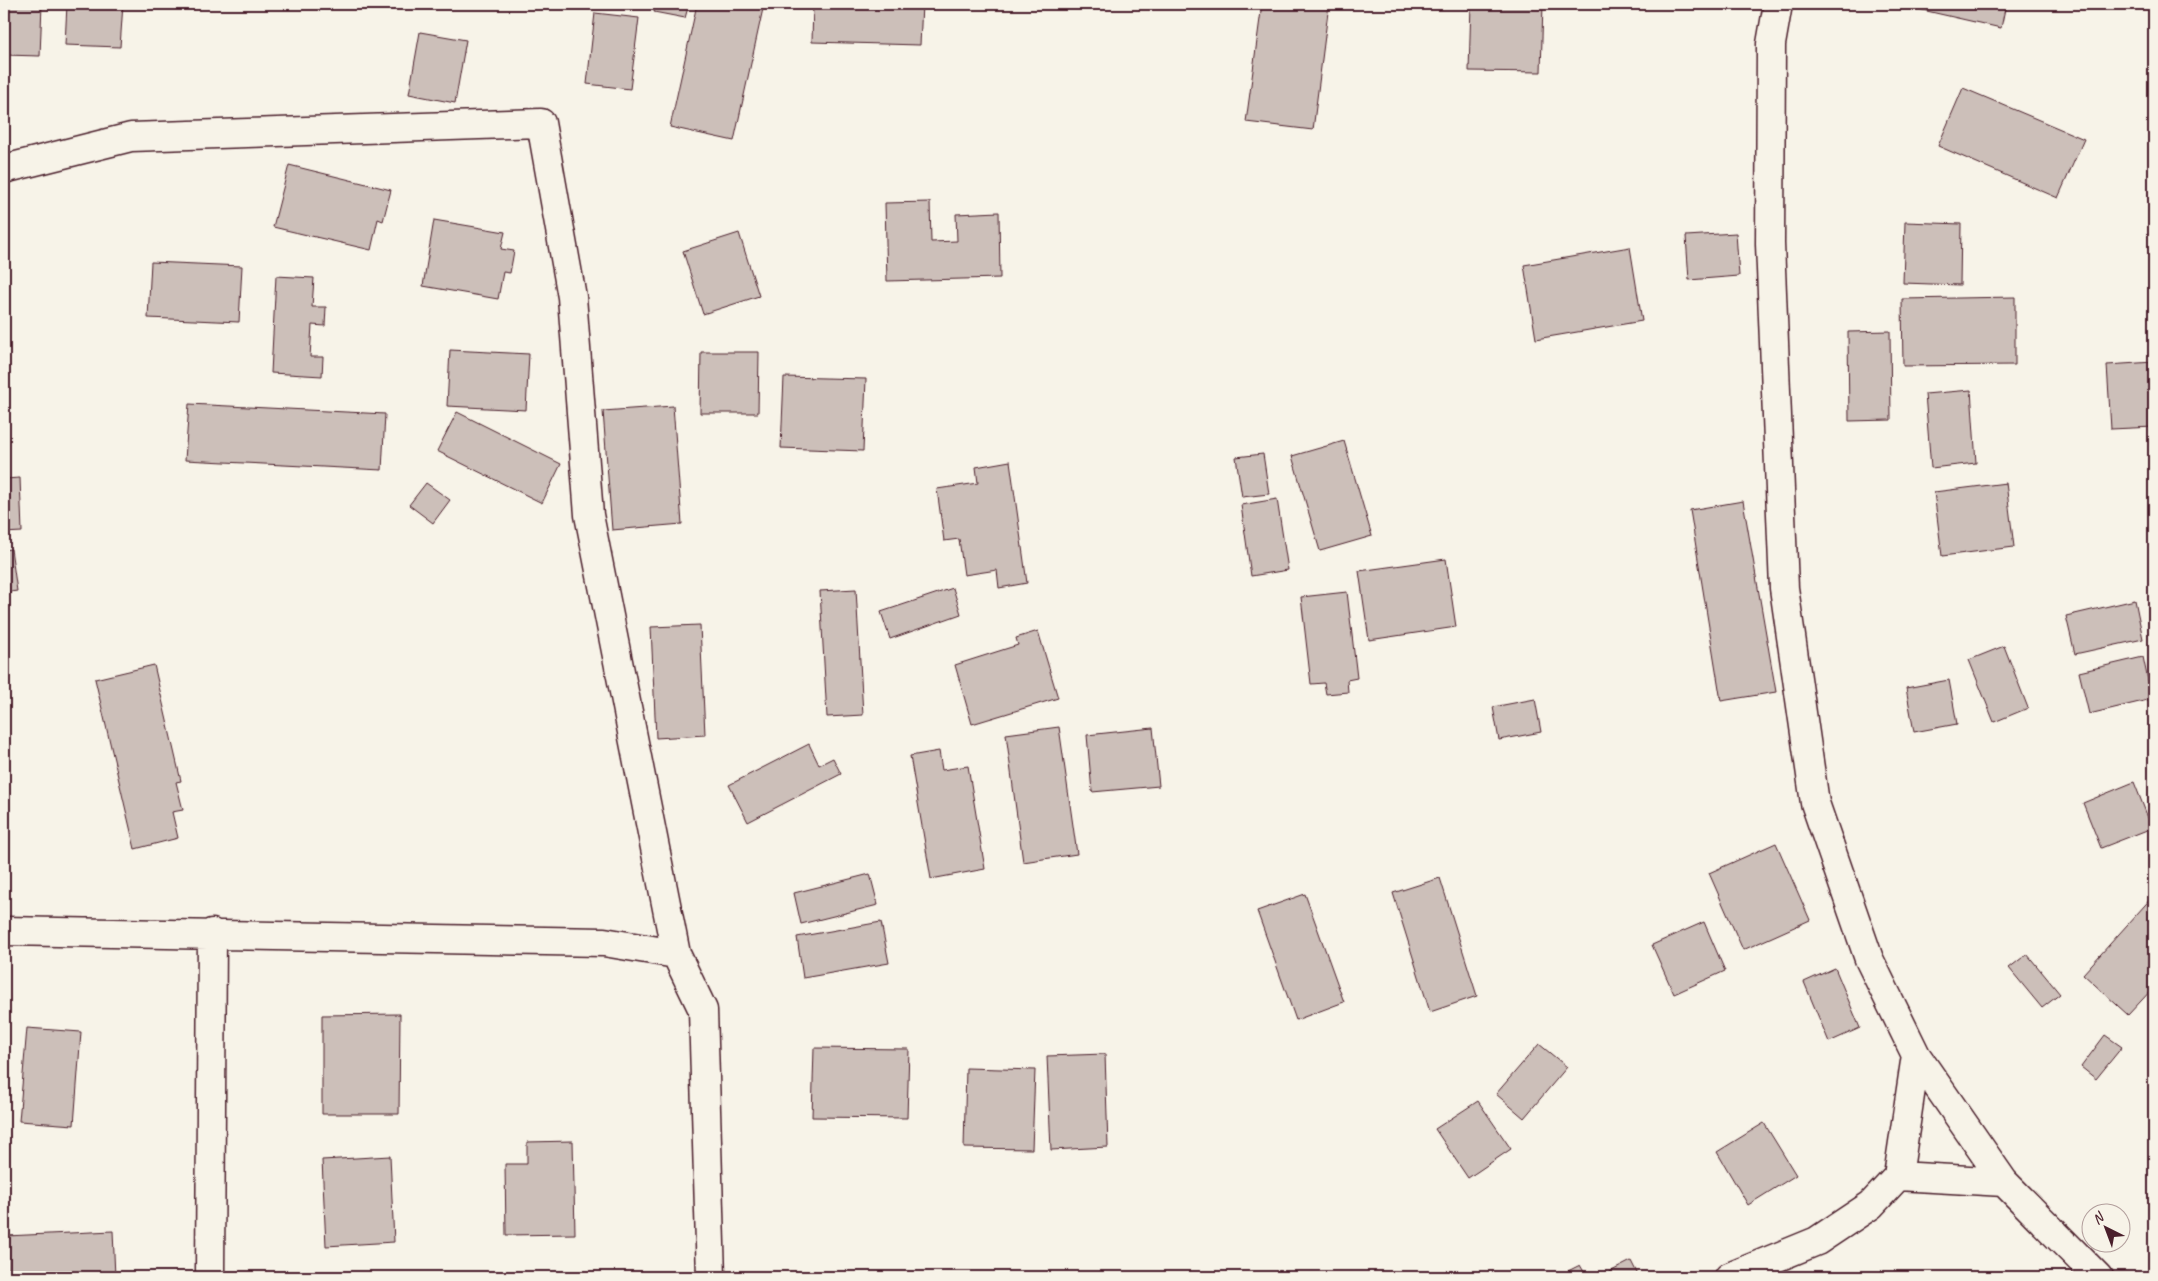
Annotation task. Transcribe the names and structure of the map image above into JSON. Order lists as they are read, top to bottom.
{
  "north": "top left"
}
